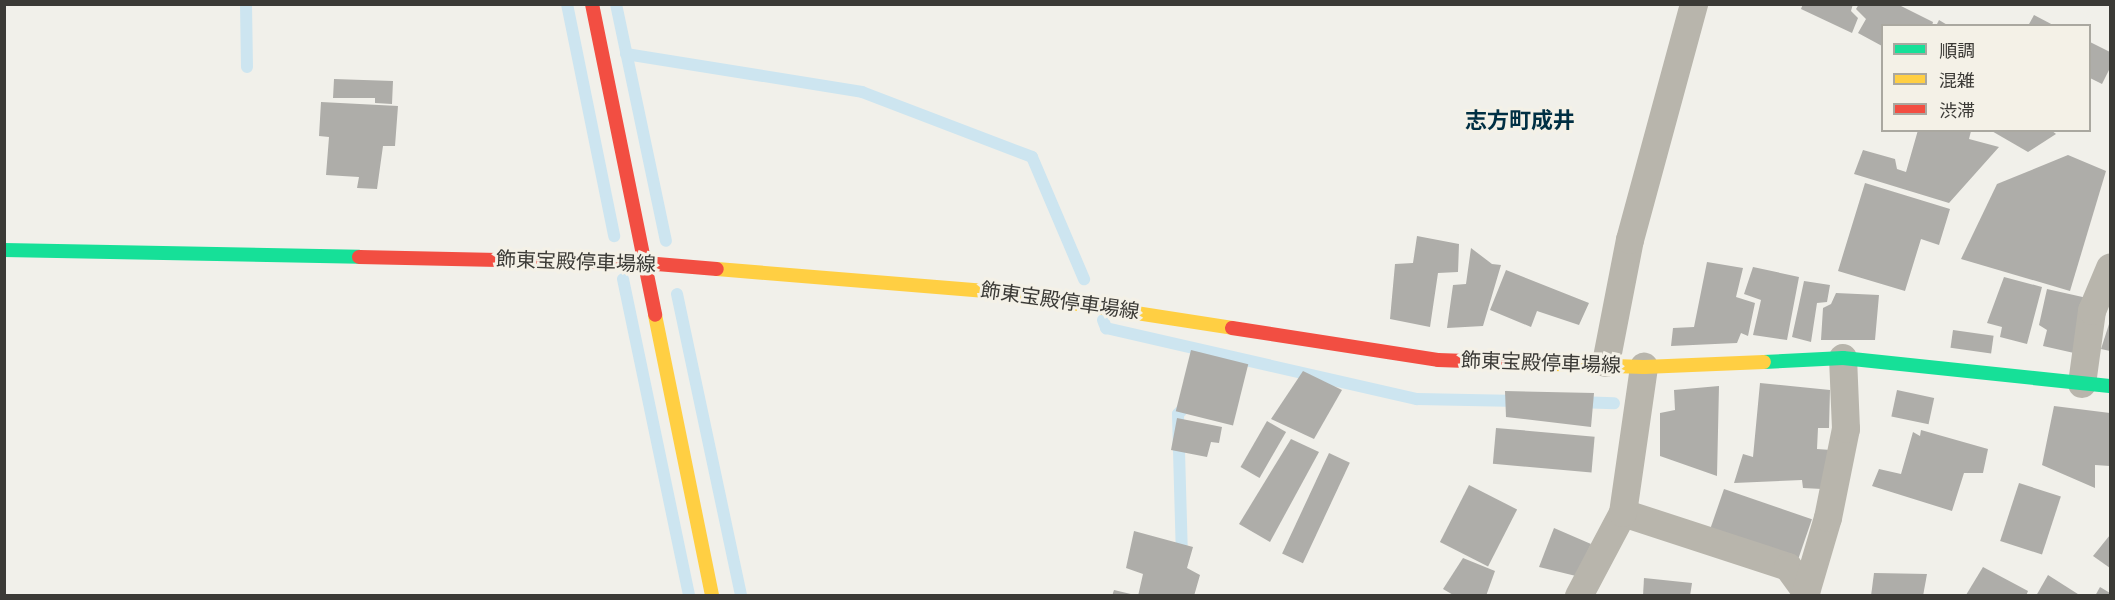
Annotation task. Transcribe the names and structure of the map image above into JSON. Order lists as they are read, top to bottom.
{
  "streets": {
    "main road": ["飾東宝殿停車場線"]
  },
  "districts": ["志方町成井"],
  "legend": ["順調", "混雑", "渋滞"]
}
